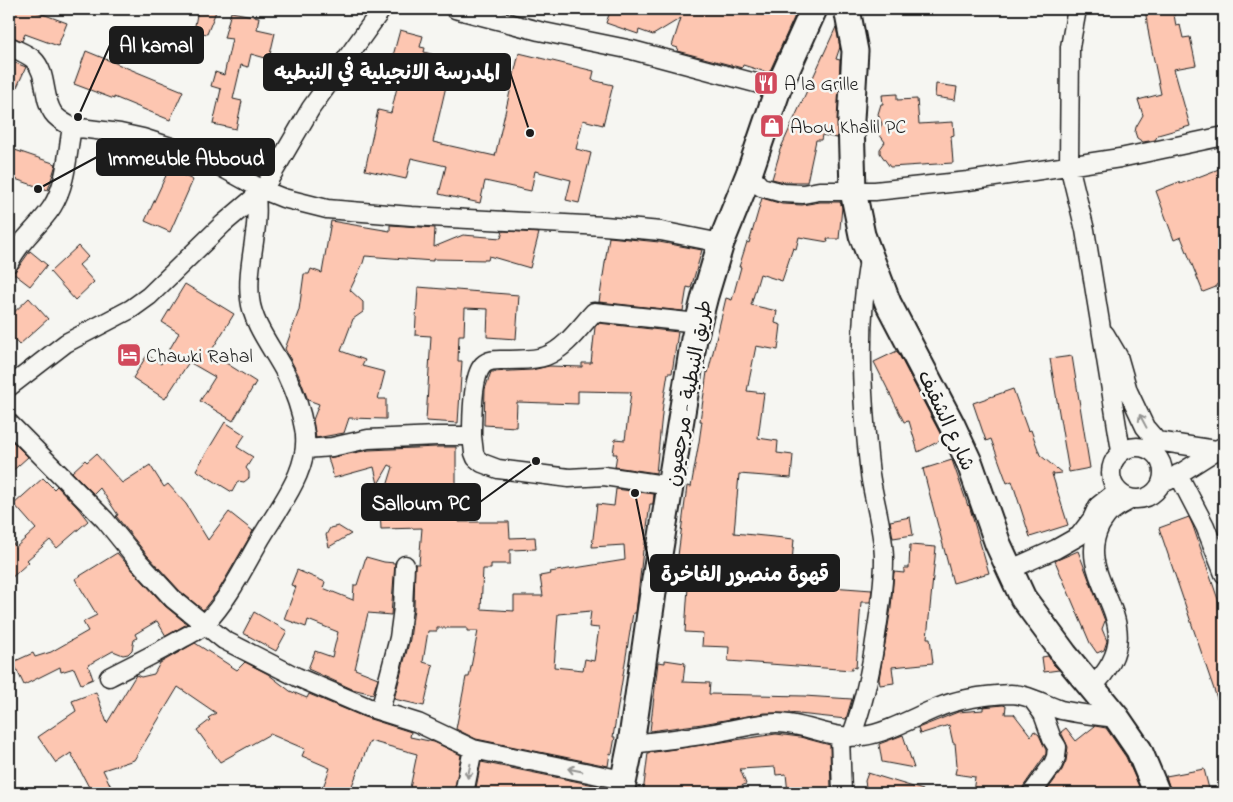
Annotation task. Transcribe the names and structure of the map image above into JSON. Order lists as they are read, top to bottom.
{
  "streets": {
    "main road": ["طريق النبطية - مرجعيون", "شارع الشقيف"]
  },
  "places": {
    "restaurant": ["A la Grille"],
    "other": [
      "Al kamal",
      "المدرسة الانجيلية في النبطيه",
      "Immeuble Abboud",
      "Salloum PC",
      "قهوة منصور الفاخرة"
    ],
    "shop": ["Abou Khalil PC"],
    "hotel": ["Chawki Rahal"]
  }
}
